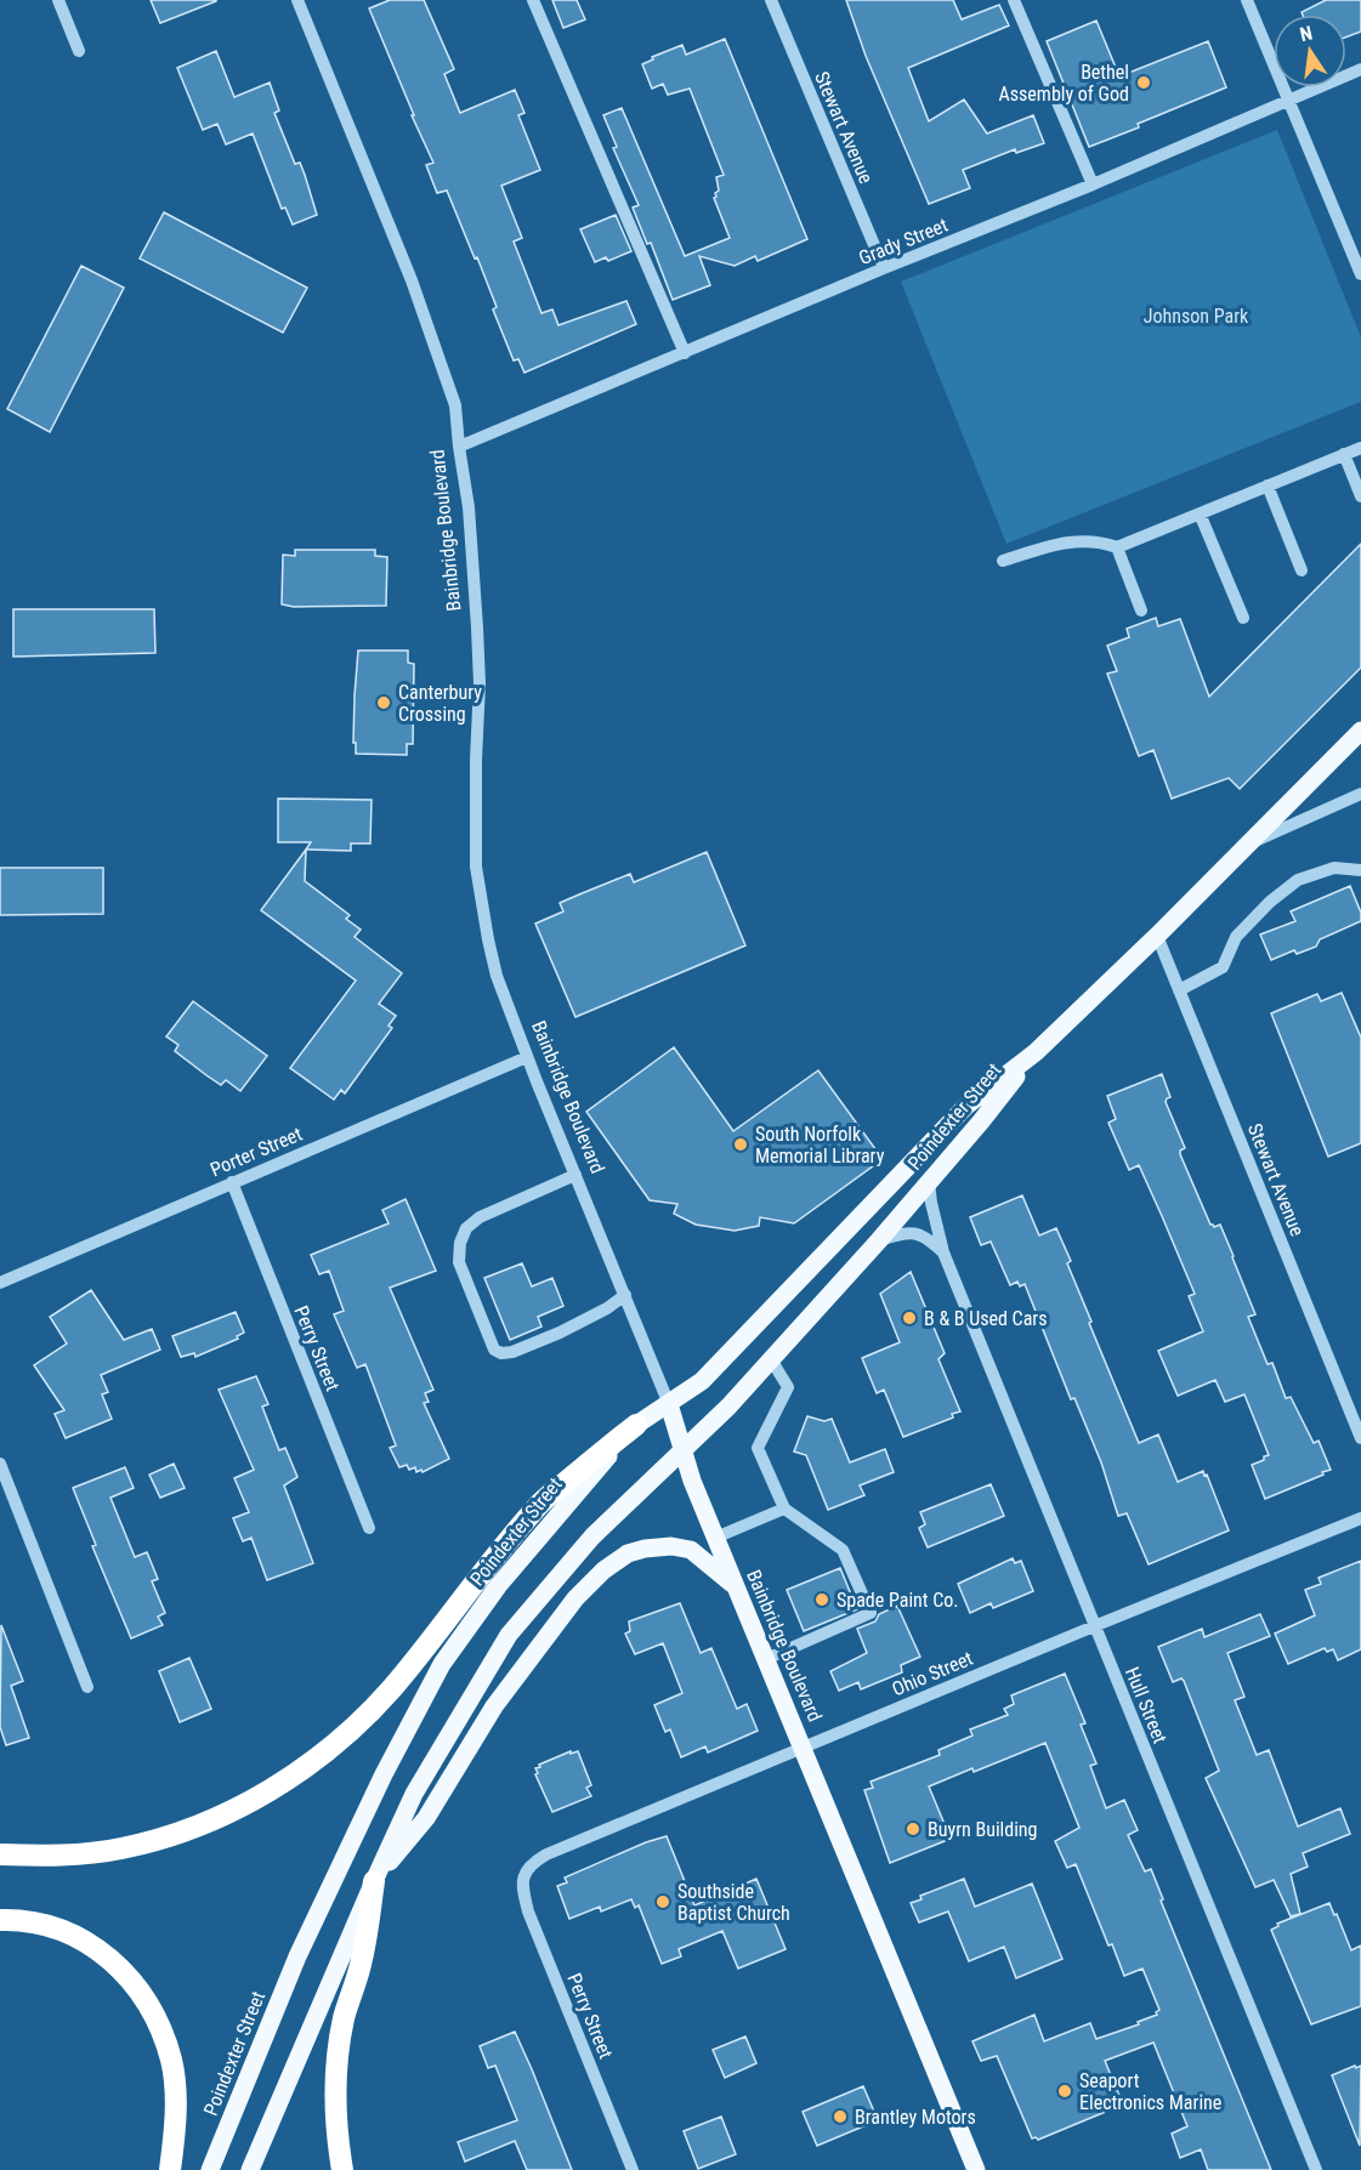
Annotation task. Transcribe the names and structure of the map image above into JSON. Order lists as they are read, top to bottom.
{
  "streets": {
    "main road": ["Bainbridge Boulevard", "Poindexter Street"],
    "street": [
      "Stewart Avenue",
      "Grady Street",
      "Porter Street",
      "Perry Street",
      "Ohio Street",
      "Hull Street"
    ]
  },
  "crossings": [
    ["Stewart Avenue", "Grady Street"],
    ["Stewart Avenue", "Poindexter Street"],
    ["Grady Street", "Bainbridge Boulevard"],
    ["Bainbridge Boulevard", "Poindexter Street"],
    ["Bainbridge Boulevard", "Porter Street"],
    ["Bainbridge Boulevard", "Ohio Street"],
    ["Poindexter Street", "Hull Street"],
    ["Porter Street", "Perry Street"],
    ["Perry Street", "Ohio Street"],
    ["Ohio Street", "Hull Street"]
  ],
  "parks": ["Johnson Park"],
  "places": [
    "Bethel Assembly of God",
    "Canterbury Crossing",
    "South Norfolk Memorial Library",
    "B & B Used Cars",
    "Spade Paint Co.",
    "Buyrn Building",
    "Southside Baptist Church",
    "Seaport Electronics Marine",
    "Brantley Motors"
  ],
  "north": "top"
}
